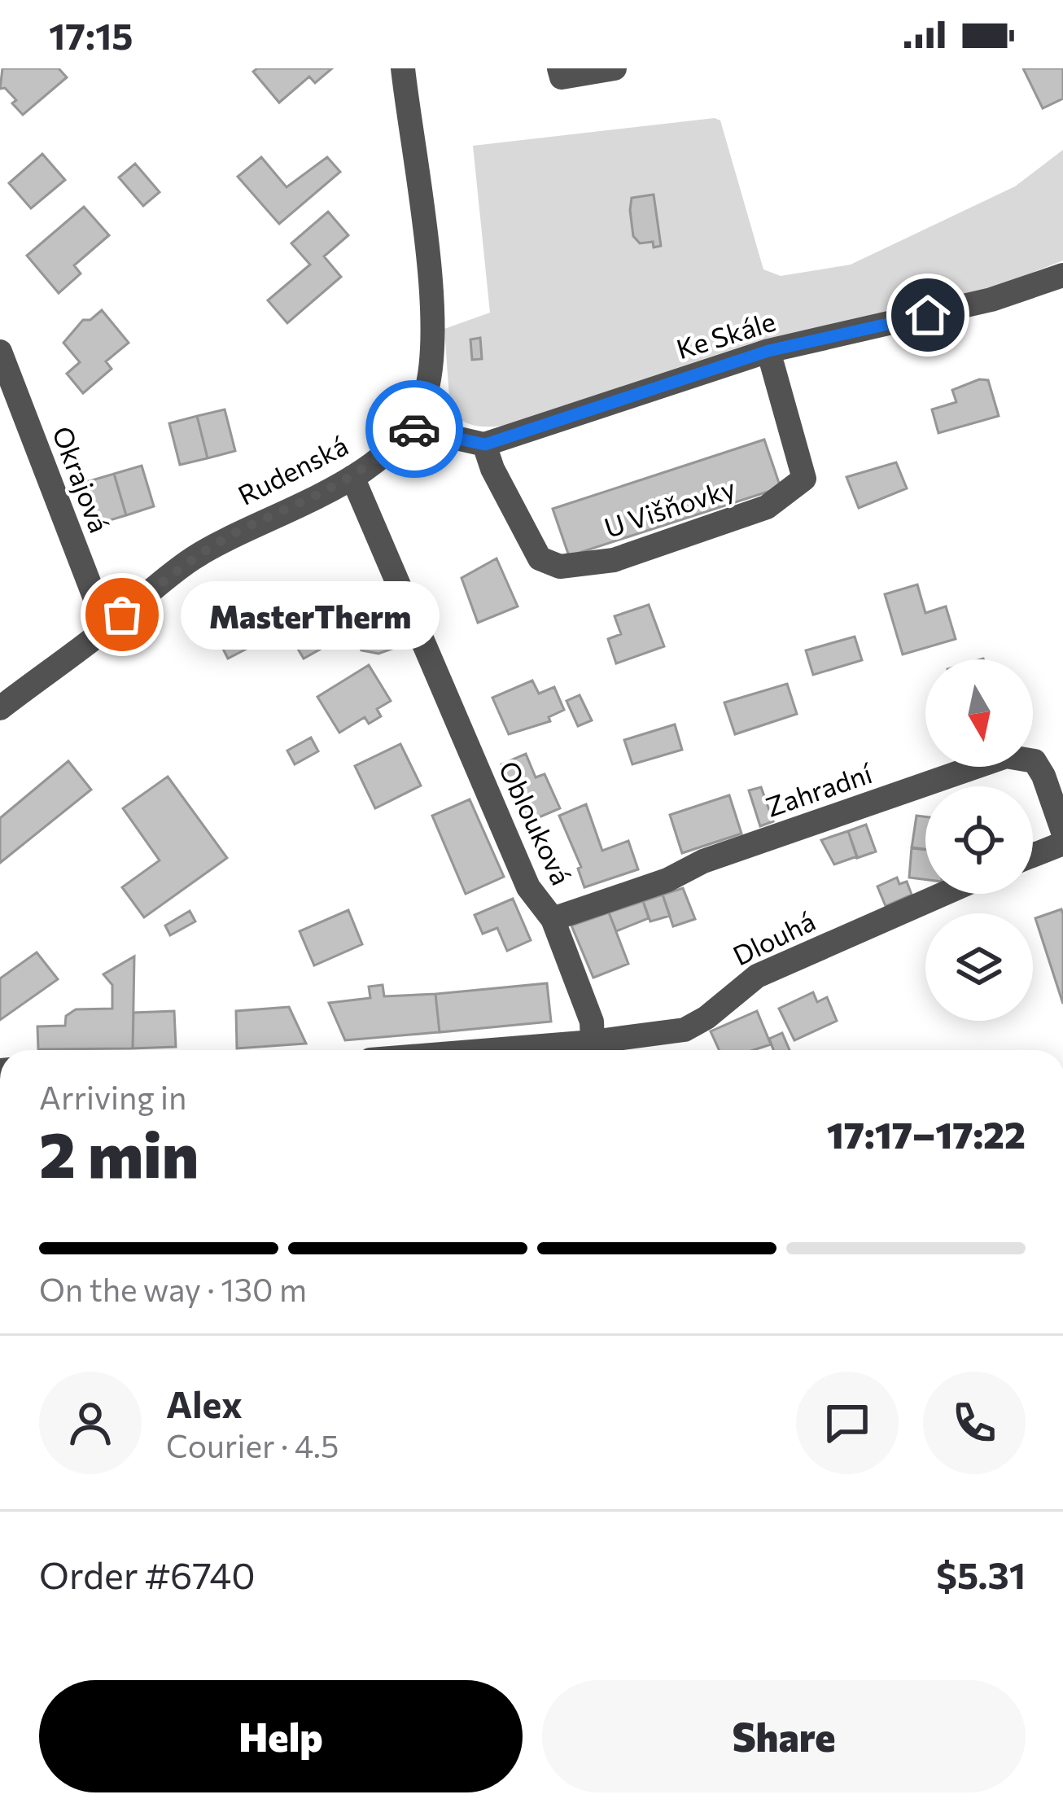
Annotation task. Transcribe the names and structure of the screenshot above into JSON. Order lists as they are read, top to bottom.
{
  "streets": {
    "street": [
      "Ke Skále",
      "Rudenská",
      "Okrajová",
      "U Višňovky",
      "Zahradní",
      "Oblouková",
      "Dlouhá"
    ]
  },
  "crossings": [
    ["Ke Skále", "U Višňovky"],
    ["Rudenská", "Okrajová"],
    ["Rudenská", "Oblouková"],
    ["Zahradní", "Oblouková"],
    ["Oblouková", "Dlouhá"]
  ],
  "places": ["MasterTherm"],
  "north": "bottom",
  "page": {
    "status": "17:15",
    "bubble": "MasterTherm",
    "heading": ["2 min", "Arriving in", "17:17–17:22"],
    "panel": [
      "Alex",
      "Courier · 4.5",
      "Order #6740",
      "$5.31"
    ],
    "bar": "On the way · 130 m",
    "buttons": ["Help", "Share"]
  }
}
